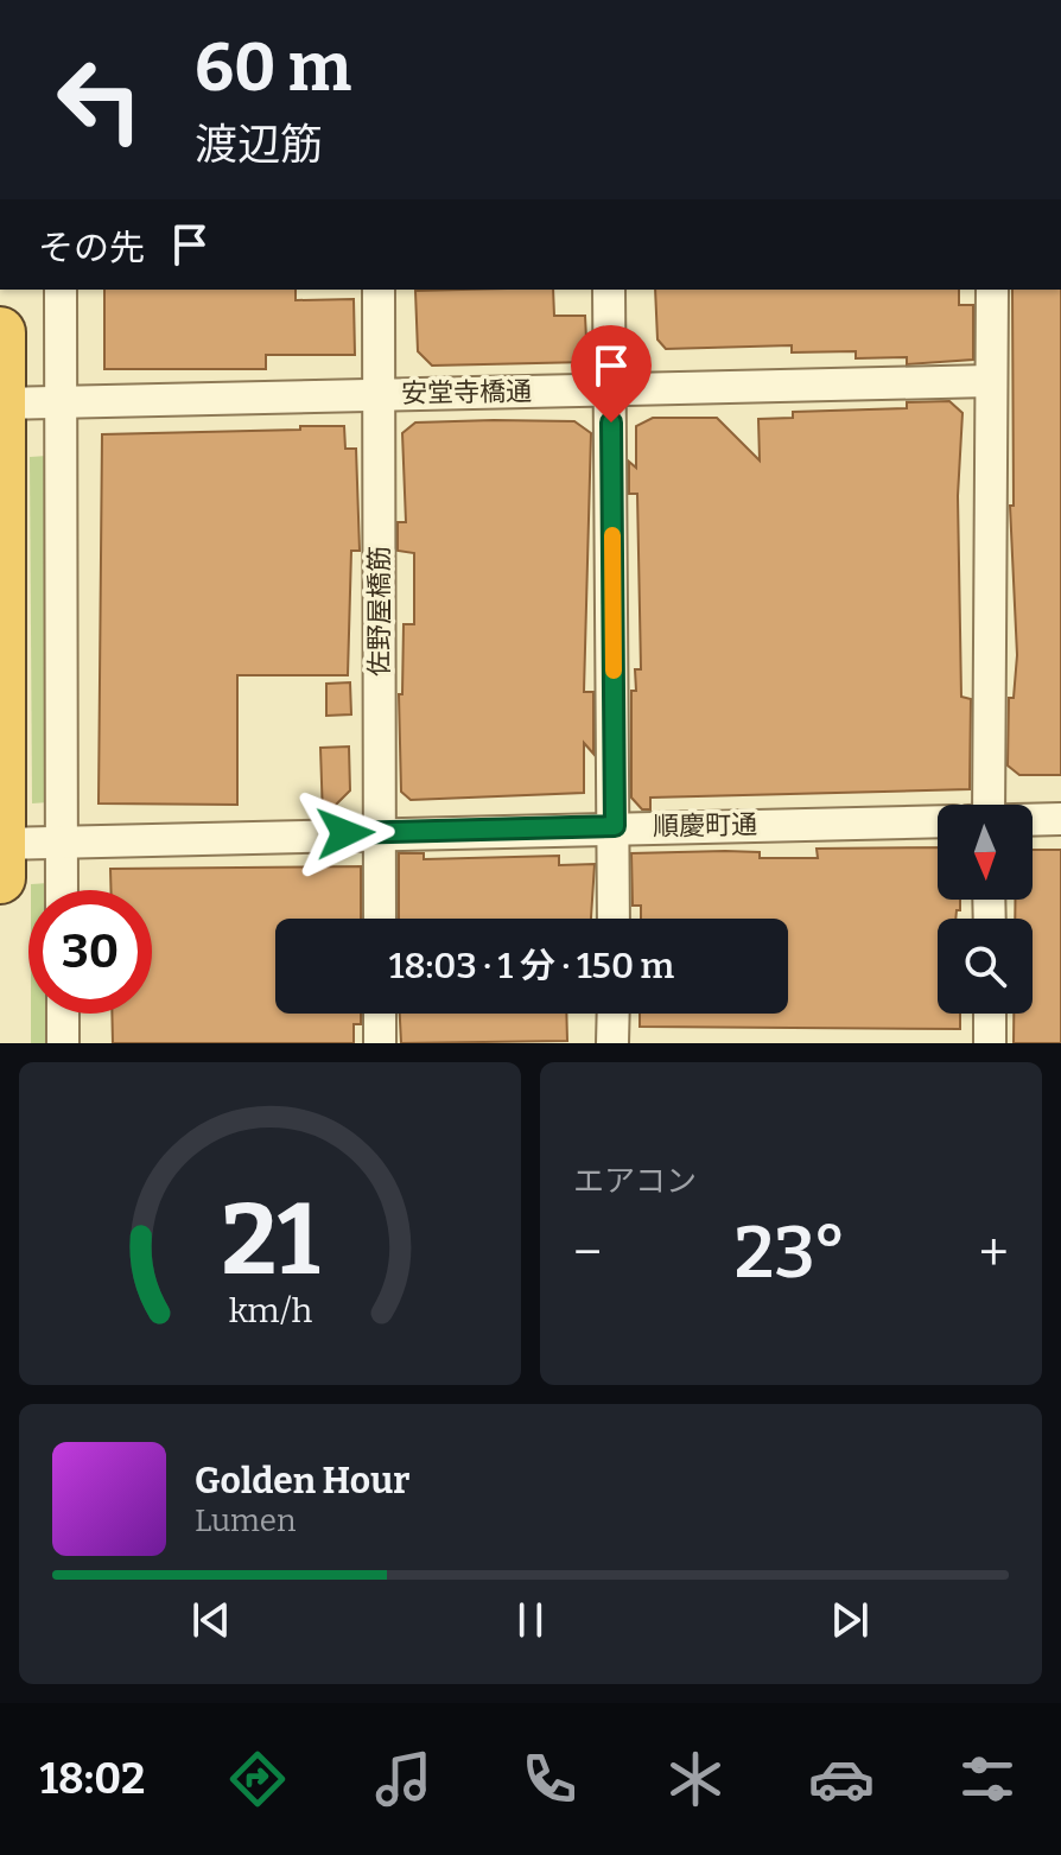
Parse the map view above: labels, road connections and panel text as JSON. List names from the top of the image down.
{
  "streets": {
    "street": ["安堂寺橋通", "佐野屋橋筋", "順慶町通"]
  },
  "crossings": [
    ["安堂寺橋通", "佐野屋橋筋"],
    ["佐野屋橋筋", "順慶町通"]
  ],
  "north": "bottom",
  "page": {
    "turn": ["60 m", "渡辺筋"],
    "then": "その先",
    "limit": "30",
    "trip": "18:03 · 1 分 · 150 m",
    "tile": "エアコン",
    "heat": ["−", "23°", "+"],
    "song": ["Golden Hour", "Lumen"],
    "tabs": "18:02",
    "gauge": ["21", "km/h"]
  }
}
